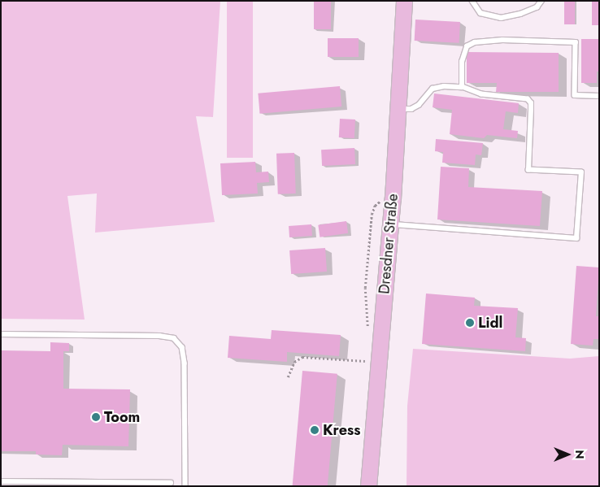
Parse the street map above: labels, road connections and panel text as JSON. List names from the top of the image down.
{
  "streets": {
    "main road": ["Dresdner Straße"]
  },
  "places": ["Lidl", "Toom", "Kress"],
  "north": "right"
}
